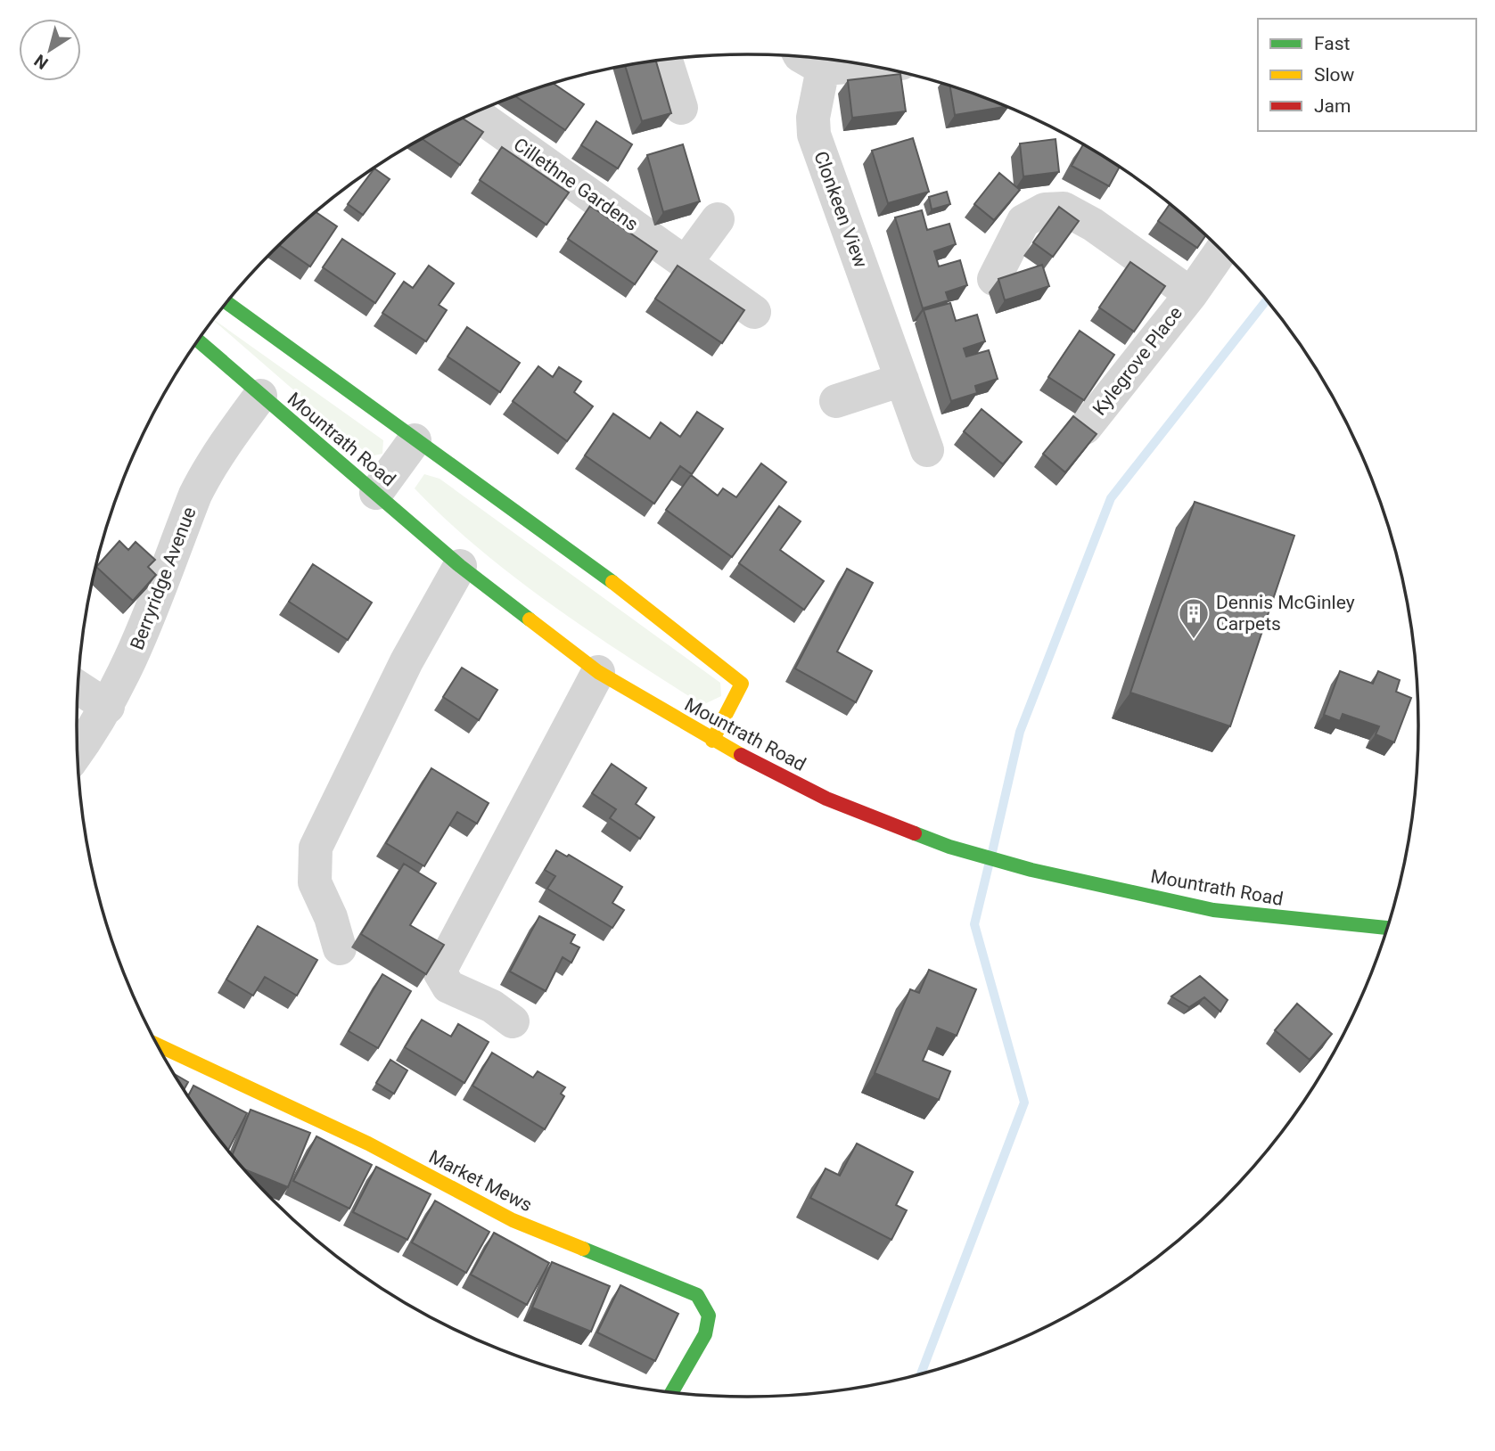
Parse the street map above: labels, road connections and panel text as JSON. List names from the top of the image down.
{
  "streets": {
    "street": [
      "Cillethne Gardens",
      "Clonkeen View",
      "Kylegrove Place",
      "Mountrath Road",
      "Berryridge Avenue",
      "Market Mews"
    ]
  },
  "crossings": [
    ["Mountrath Road", "Berryridge Avenue"]
  ],
  "places": {
    "building": ["Dennis McGinley Carpets"]
  },
  "legend": ["Fast", "Slow", "Jam"],
  "north": "bottom left"
}
